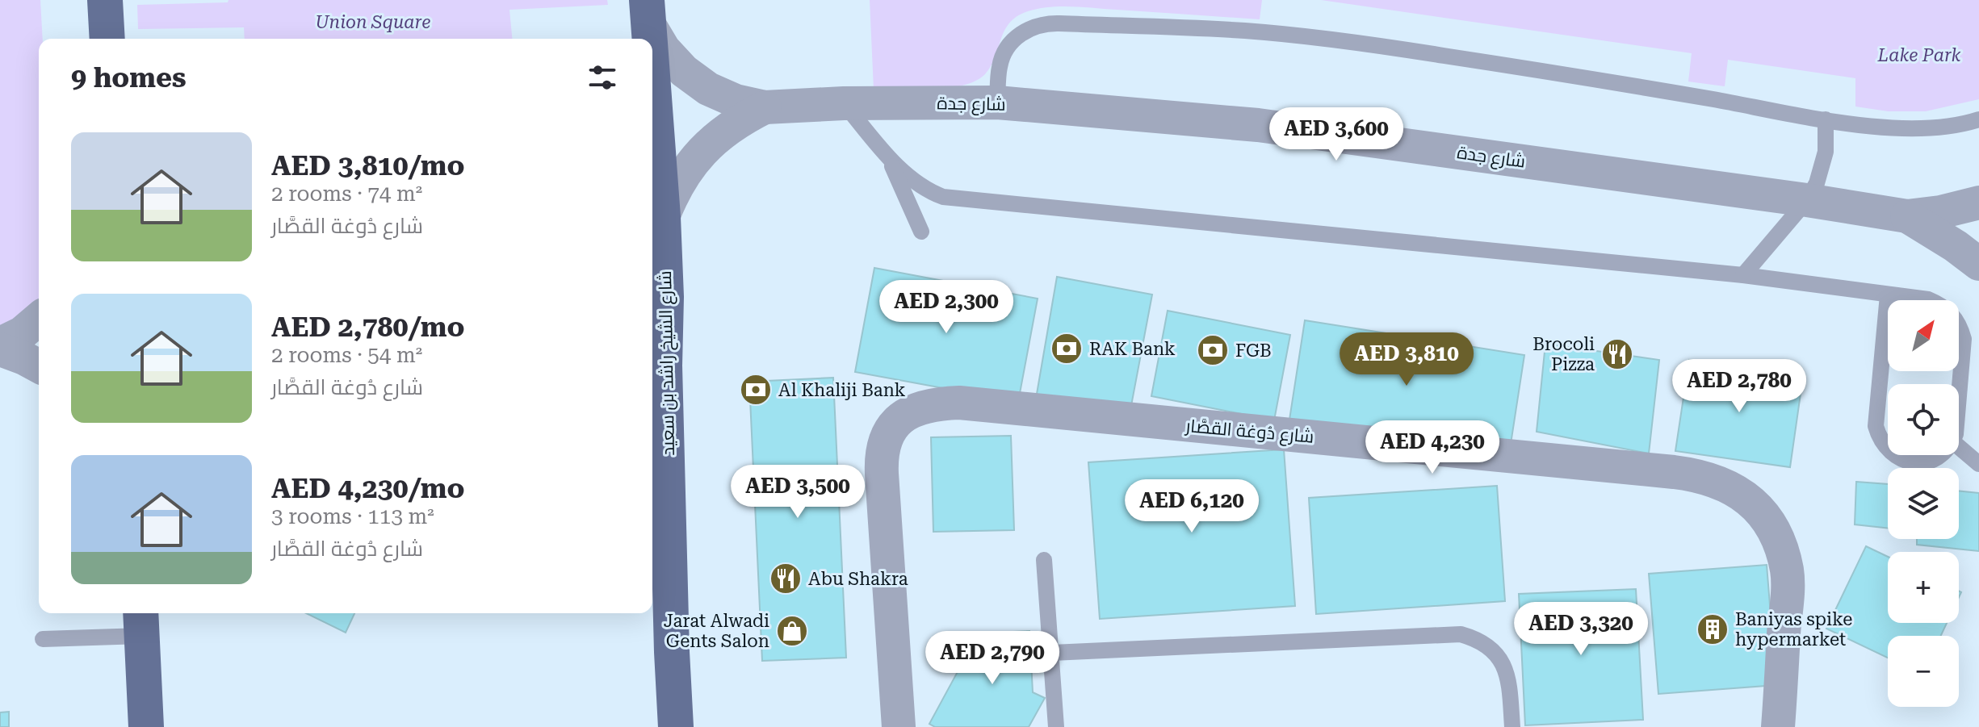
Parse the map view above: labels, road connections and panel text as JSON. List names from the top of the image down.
{
  "streets": {
    "main road": ["شارع الشيخ راشد بن سعيد"],
    "street": ["شارع جدة", "شارع دُوغة القصَّار"]
  },
  "crossings": [
    ["شارع جدة", "شارع الشيخ راشد بن سعيد"]
  ],
  "parks": ["Union Square", "Lake Park"],
  "places": {
    "bank": ["RAK Bank", "FGB", "Al Khaliji Bank"],
    "restaurant": ["Brocoli Pizza", "Abu Shakra"],
    "building": ["Baniyas spike hypermarket"],
    "shop": ["Jarat Alwadi Gents Salon"]
  },
  "north": "top right",
  "page": {
    "heading": "9 homes",
    "price": [
      "AED 3,600",
      "AED 2,300",
      "AED 3,810",
      "AED 2,780",
      "AED 4,230",
      "AED 3,500",
      "AED 6,120",
      "AED 3,320",
      "AED 2,790"
    ],
    "list": [
      {
        "name": "AED 3,810/mo",
        "note": "2 rooms · 74 m² · شارع دُوغة القصَّار"
      },
      {
        "name": "AED 2,780/mo",
        "note": "2 rooms · 54 m² · شارع دُوغة القصَّار"
      },
      {
        "name": "AED 4,230/mo",
        "note": "3 rooms · 113 m² · شارع دُوغة القصَّار"
      }
    ],
    "map_buttons": ["+", "−"]
  }
}
